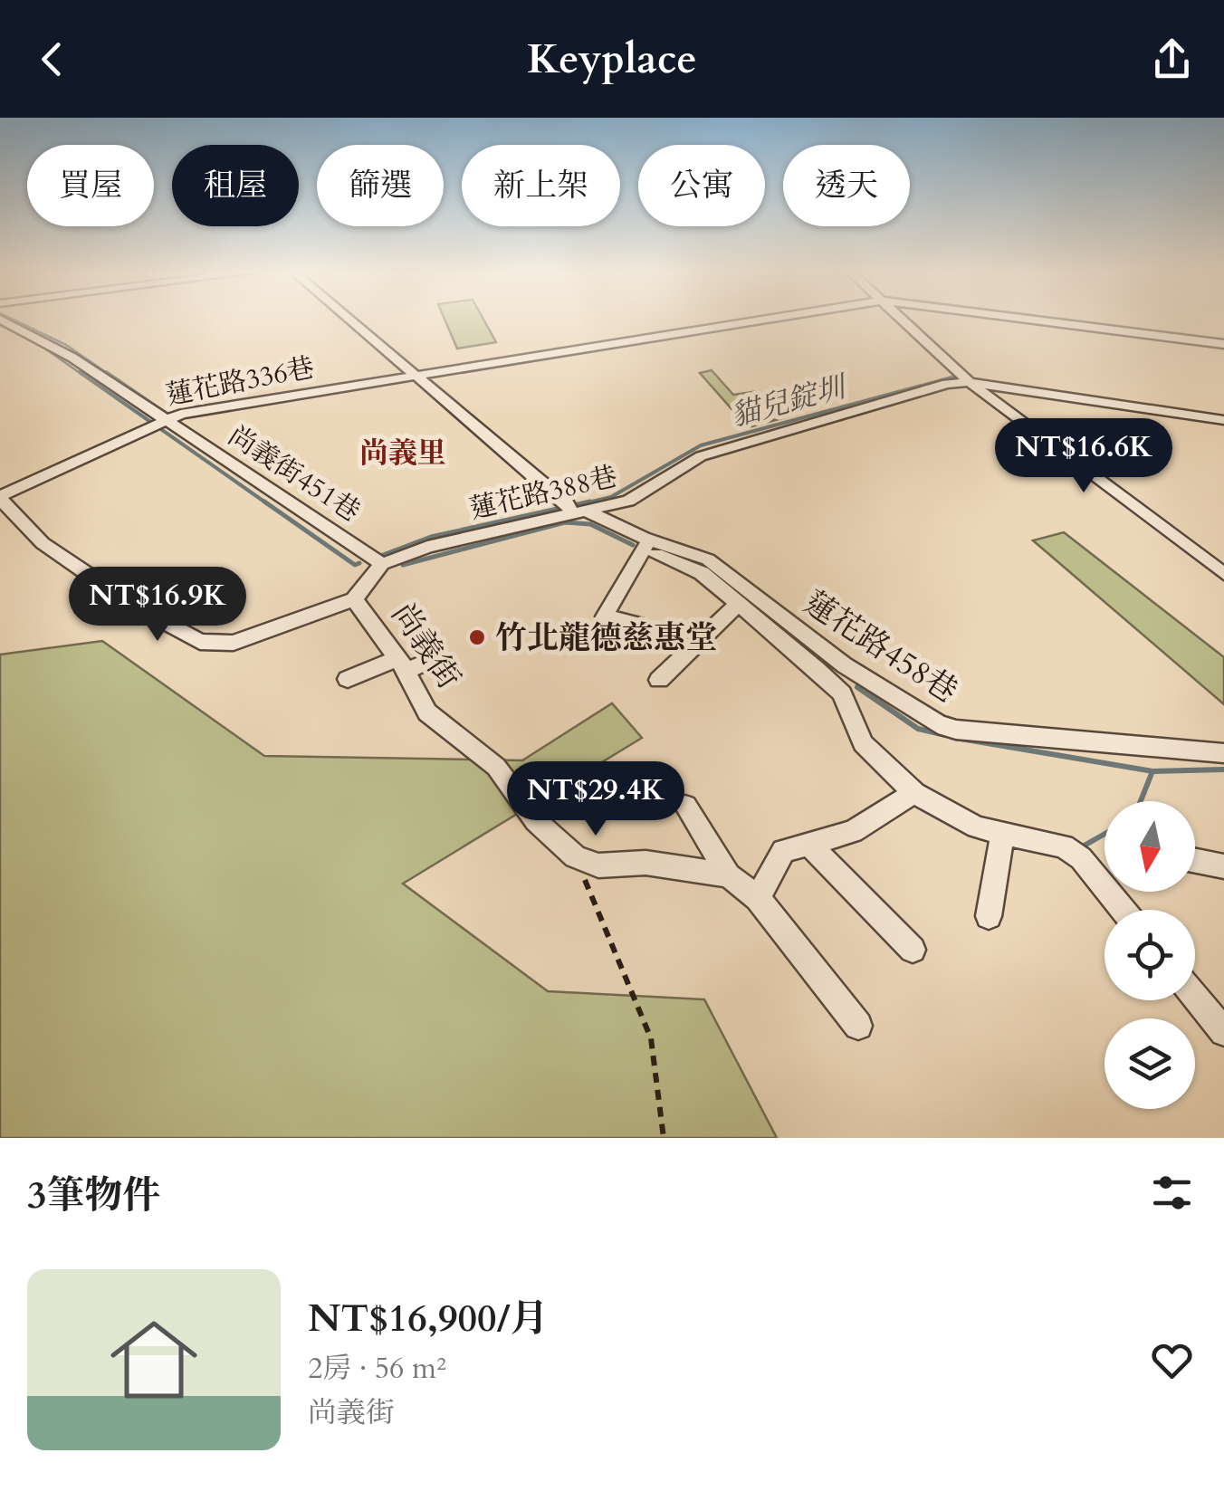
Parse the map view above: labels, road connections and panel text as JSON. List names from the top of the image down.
{
  "streets": {
    "street": [
      "蓮花路336巷",
      "尚義街451巷",
      "蓮花路388巷",
      "尚義街",
      "蓮花路458巷"
    ]
  },
  "crossings": [
    ["蓮花路336巷", "尚義街451巷"],
    ["蓮花路336巷", "尚義街"],
    ["蓮花路336巷", "蓮花路458巷"],
    ["尚義街451巷", "蓮花路388巷"],
    ["蓮花路388巷", "蓮花路458巷"]
  ],
  "districts": ["尚義里"],
  "water": ["貓兒錠圳"],
  "places": ["竹北龍德慈惠堂"],
  "north": "bottom",
  "page": {
    "header": "Keyplace",
    "chip": [
      "買屋",
      "租屋",
      "篩選",
      "新上架",
      "公寓",
      "透天"
    ],
    "price": ["NT$16.6K", "NT$16.9K", "NT$29.4K"],
    "heading": "3筆物件",
    "list": [
      {
        "name": "NT$16,900/月",
        "note": "2房 · 56 m² · 尚義街"
      }
    ]
  }
}
